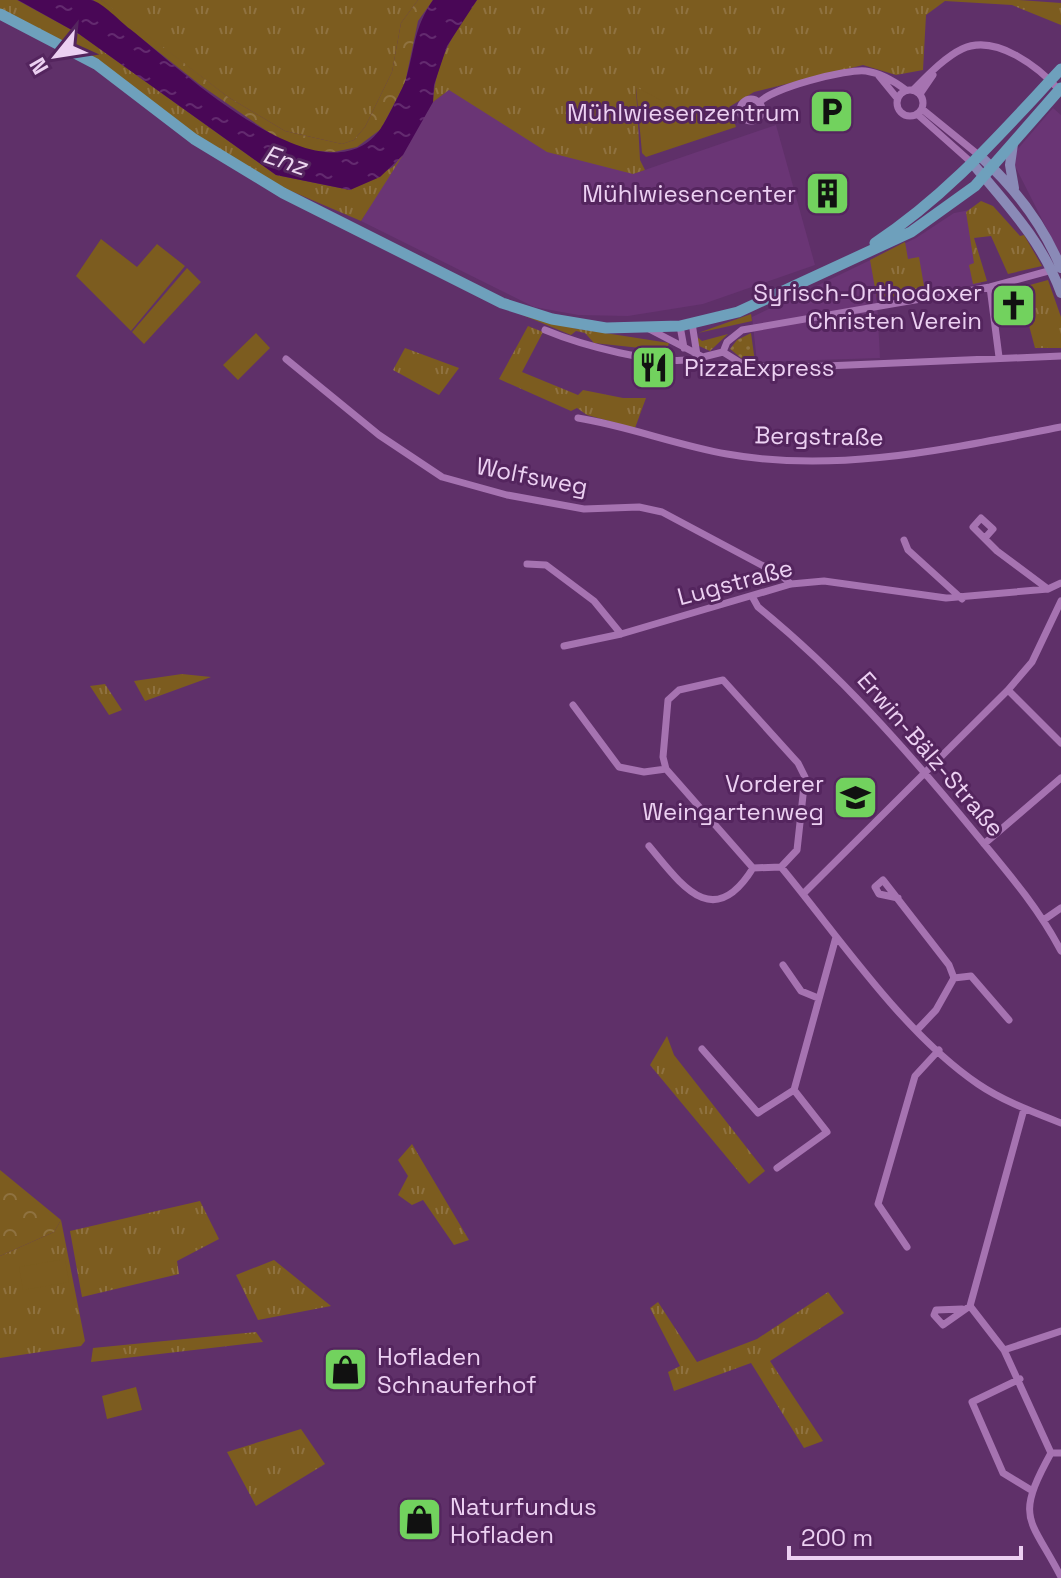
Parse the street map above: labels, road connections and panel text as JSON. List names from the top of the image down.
{
  "streets": {
    "street": [
      "Bergstraße",
      "Wolfsweg",
      "Lugstraße",
      "Erwin-Bälz-Straße"
    ]
  },
  "crossings": [
    ["Wolfsweg", "Lugstraße"],
    ["Lugstraße", "Erwin-Bälz-Straße"]
  ],
  "water": ["Enz"],
  "places": {
    "parking": ["Mühlwiesenzentrum"],
    "building": ["Mühlwiesencenter"],
    "church": ["Syrisch-Orthodoxer Christen Verein"],
    "restaurant": ["PizzaExpress"],
    "school or university": ["Vorderer Weingartenweg"],
    "shop": ["Hofladen Schnauferhof", "Naturfundus Hofladen"]
  },
  "scale_bar": "200 m",
  "north": "bottom left"
}
